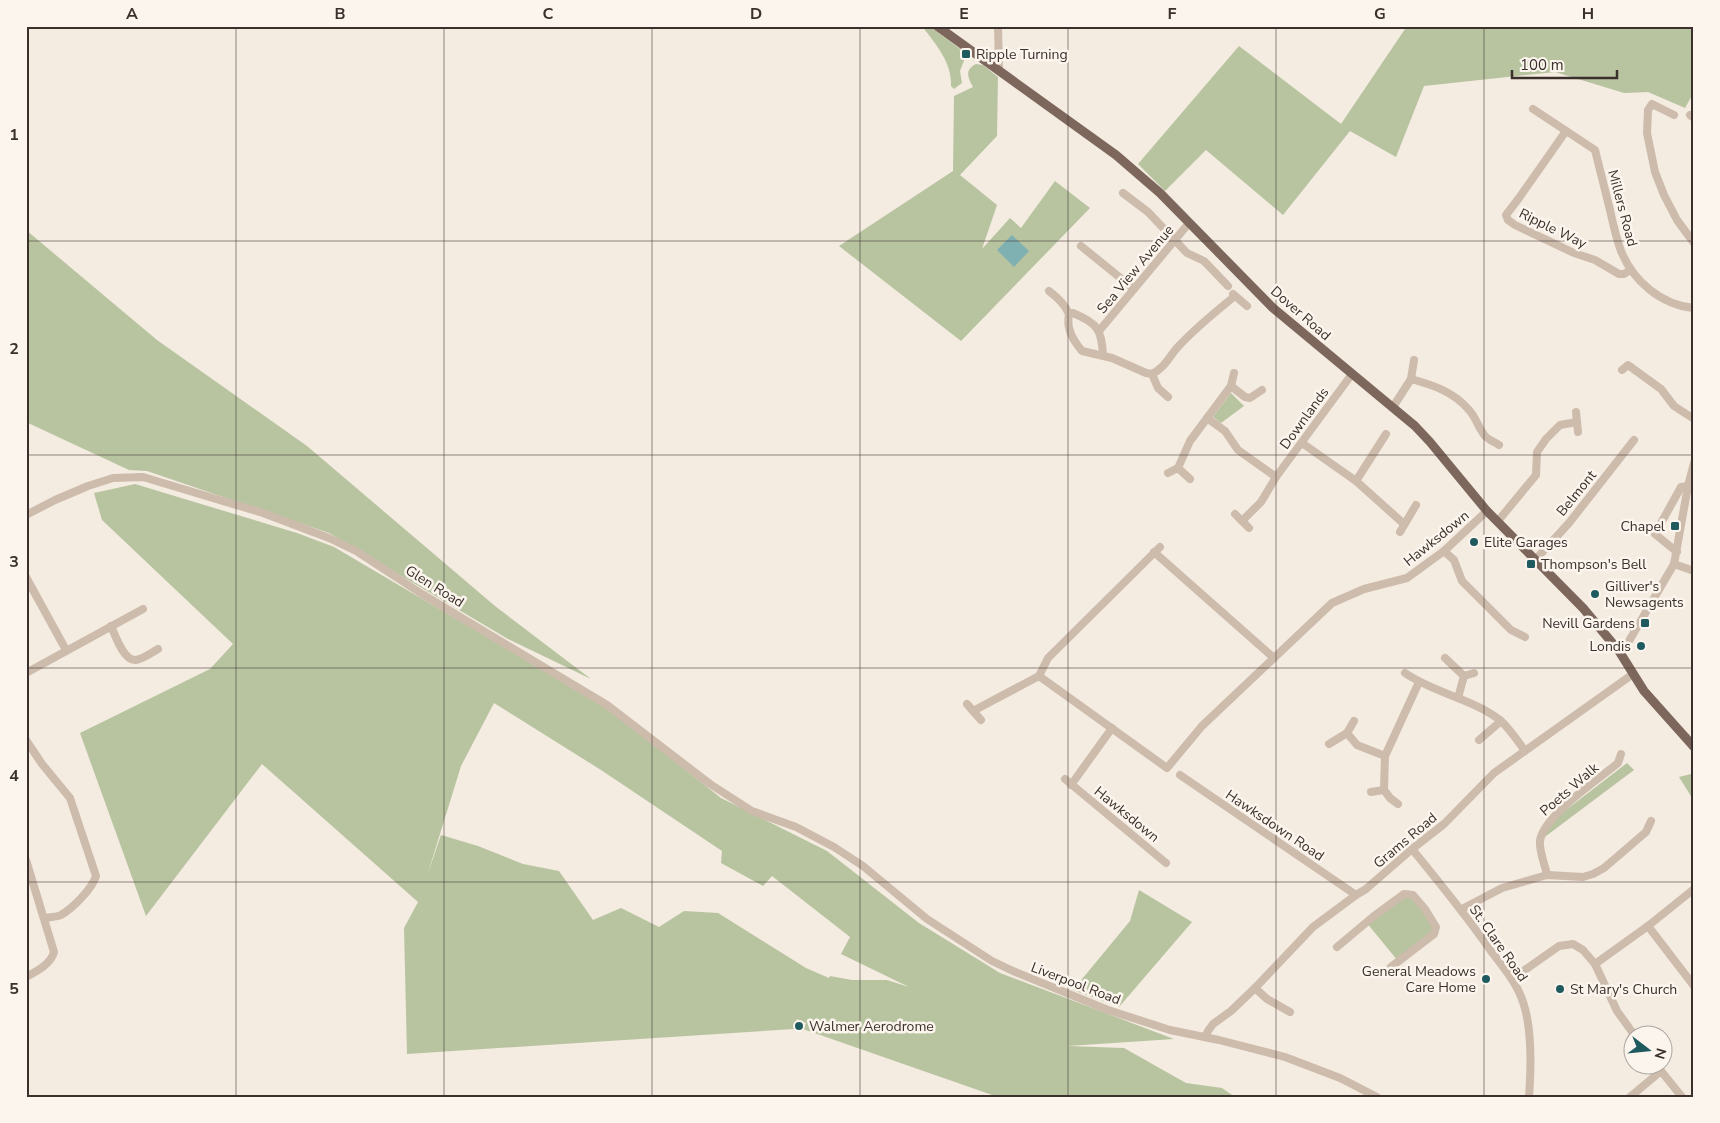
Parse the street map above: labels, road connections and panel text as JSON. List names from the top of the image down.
{
  "streets": {
    "main road": ["Dover Road"],
    "street": [
      "Millers Road",
      "Ripple Way",
      "Sea View Avenue",
      "Downlands",
      "Belmont",
      "Hawksdown",
      "Glen Road",
      "Poets Walk",
      "Hawksdown Road",
      "Grams Road",
      "St. Clare Road",
      "Liverpool Road"
    ]
  },
  "crossings": [
    ["Millers Road", "Ripple Way"],
    ["Sea View Avenue", "Dover Road"],
    ["Dover Road", "Downlands"],
    ["Dover Road", "Belmont"],
    ["Dover Road", "Hawksdown"],
    ["Dover Road", "Grams Road"],
    ["Glen Road", "Liverpool Road"],
    ["Hawksdown Road", "Grams Road"],
    ["Grams Road", "St. Clare Road"],
    ["Grams Road", "Liverpool Road"]
  ],
  "places": {
    "transit": [
      "Ripple Turning",
      "Chapel",
      "Thompson's Bell",
      "Nevill Gardens"
    ],
    "other": [
      "Elite Garages",
      "Gilliver's Newsagents",
      "Londis",
      "General Meadows Care Home",
      "St Mary's Church",
      "Walmer Aerodrome"
    ]
  },
  "scale_bar": "100 m",
  "north": "right",
  "grid": {
    "columns": [
      "A",
      "B",
      "C",
      "D",
      "E",
      "F",
      "G",
      "H"
    ],
    "rows": [
      "1",
      "2",
      "3",
      "4",
      "5"
    ]
  }
}
